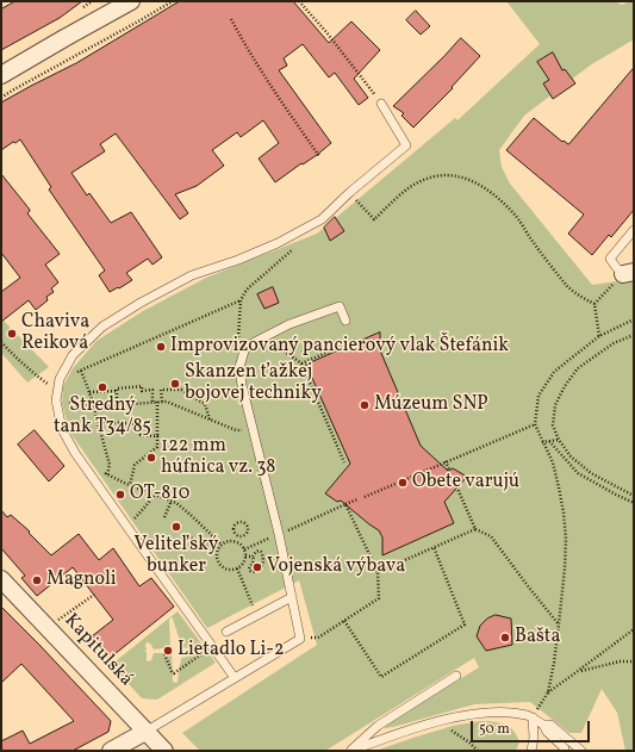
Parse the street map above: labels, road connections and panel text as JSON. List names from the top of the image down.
{
  "streets": {
    "street": ["Kapitulská"]
  },
  "places": [
    "Chaviva Reiková",
    "Improvizovaný pancierový vlak Štefánik",
    "Skanzen ťažkej bojovej techniky",
    "Stredný tank T34/85",
    "Múzeum SNP",
    "122 mm húfnica vz. 38",
    "Obete varujú",
    "OT-810",
    "Veliteľský bunker",
    "Vojenská výbava",
    "Magnoli",
    "Bašta",
    "Lietadlo Li-2"
  ],
  "scale_bar": "50 m"
}
